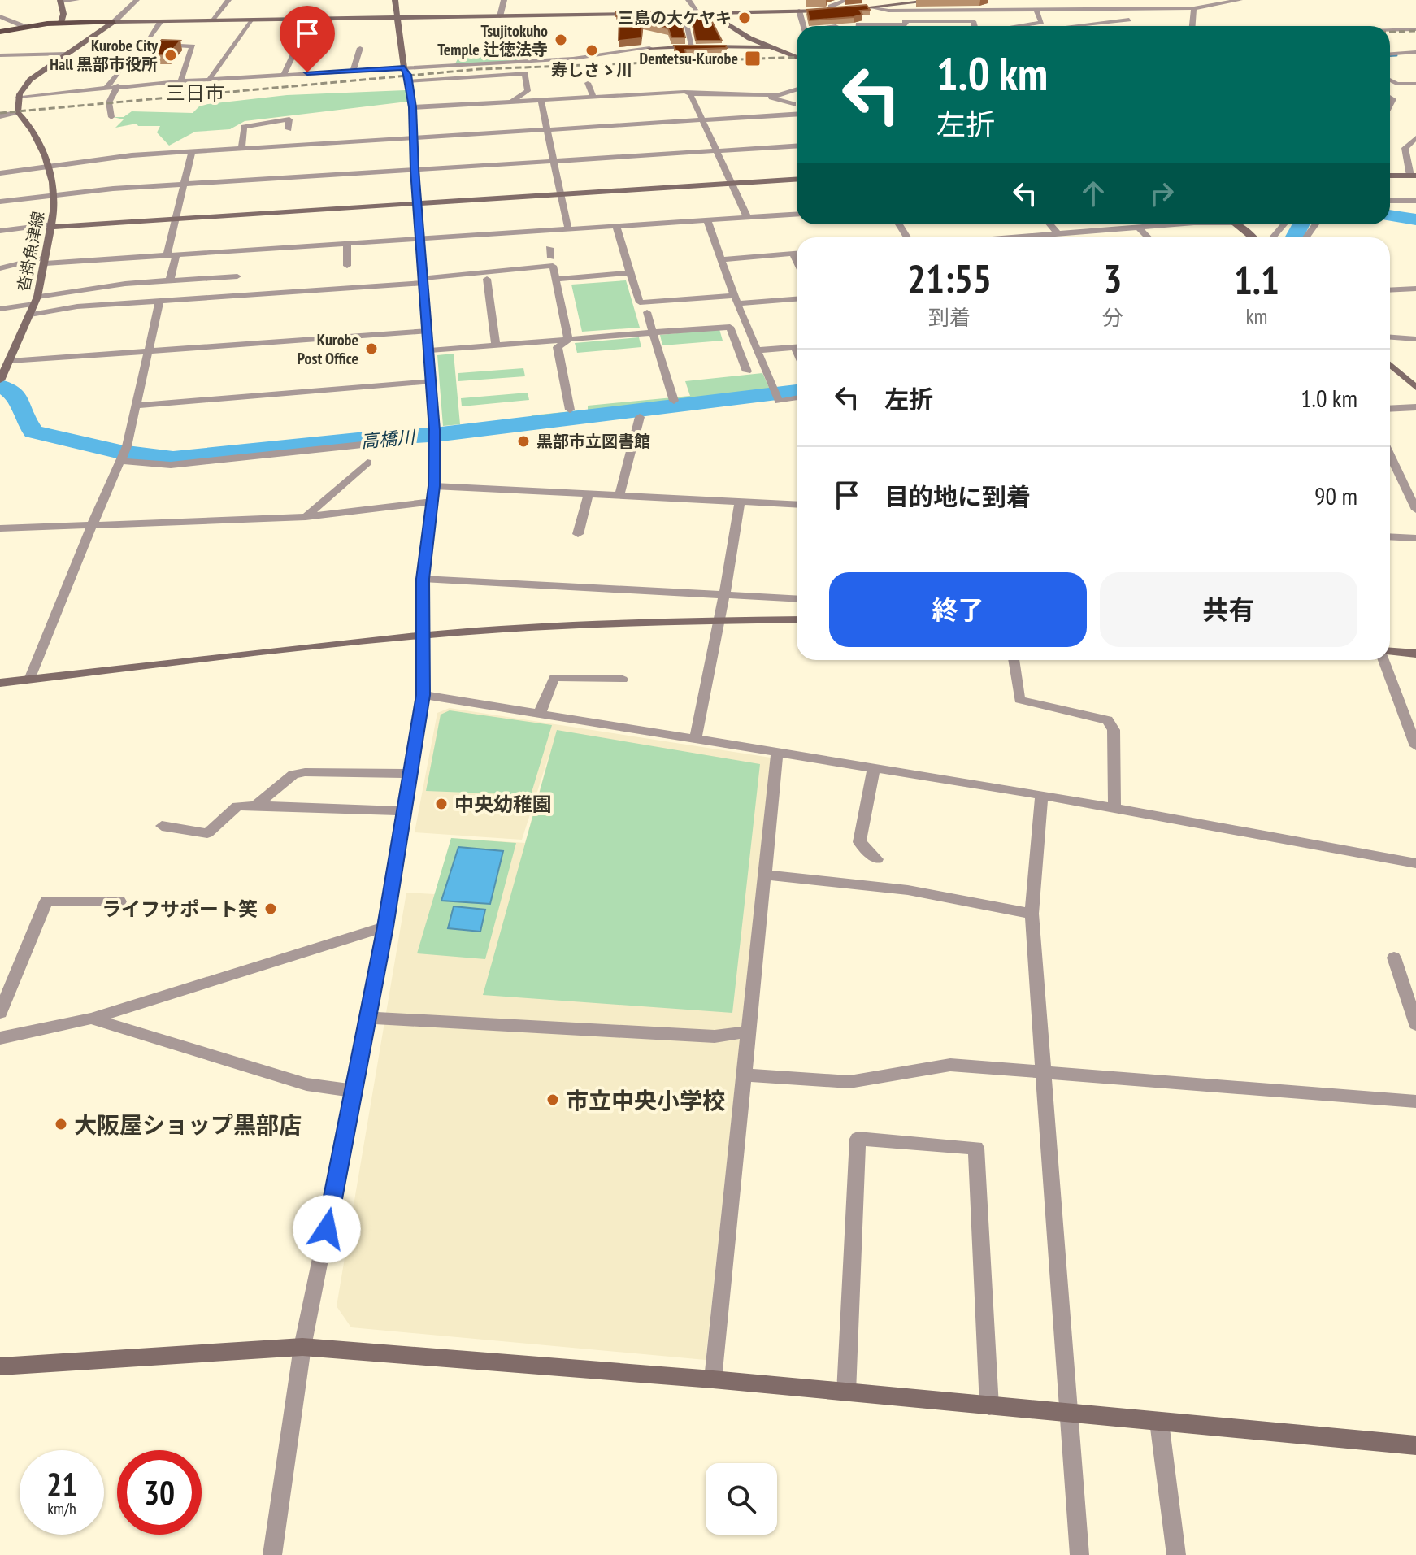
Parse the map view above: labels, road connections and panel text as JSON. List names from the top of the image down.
{
  "streets": {
    "street": ["沓掛魚津線"]
  },
  "districts": ["三日市"],
  "water": ["高橋川"],
  "places": {
    "other": [
      "三島の大ケヤキ",
      "Tsujitokuho Temple 辻徳法寺",
      "寿しさゝ川",
      "Kurobe City Hall 黒部市役所",
      "Kurobe Post Office",
      "黒部市立図書館",
      "中央幼稚園",
      "ライフサポート笑",
      "市立中央小学校",
      "大阪屋ショップ黒部店"
    ],
    "transit": ["Dentetsu-Kurobe"]
  },
  "page": {
    "turn": ["1.0 km", "左折"],
    "eta": [
      "21:55",
      "到着",
      "3",
      "分",
      "1.1",
      "km"
    ],
    "list": [
      {
        "name": "左折",
        "value": "1.0 km"
      },
      {
        "name": "目的地に到着",
        "value": "90 m"
      }
    ],
    "buttons": ["終了", "共有"],
    "speed": "21 km/h",
    "limit": "30"
  }
}
